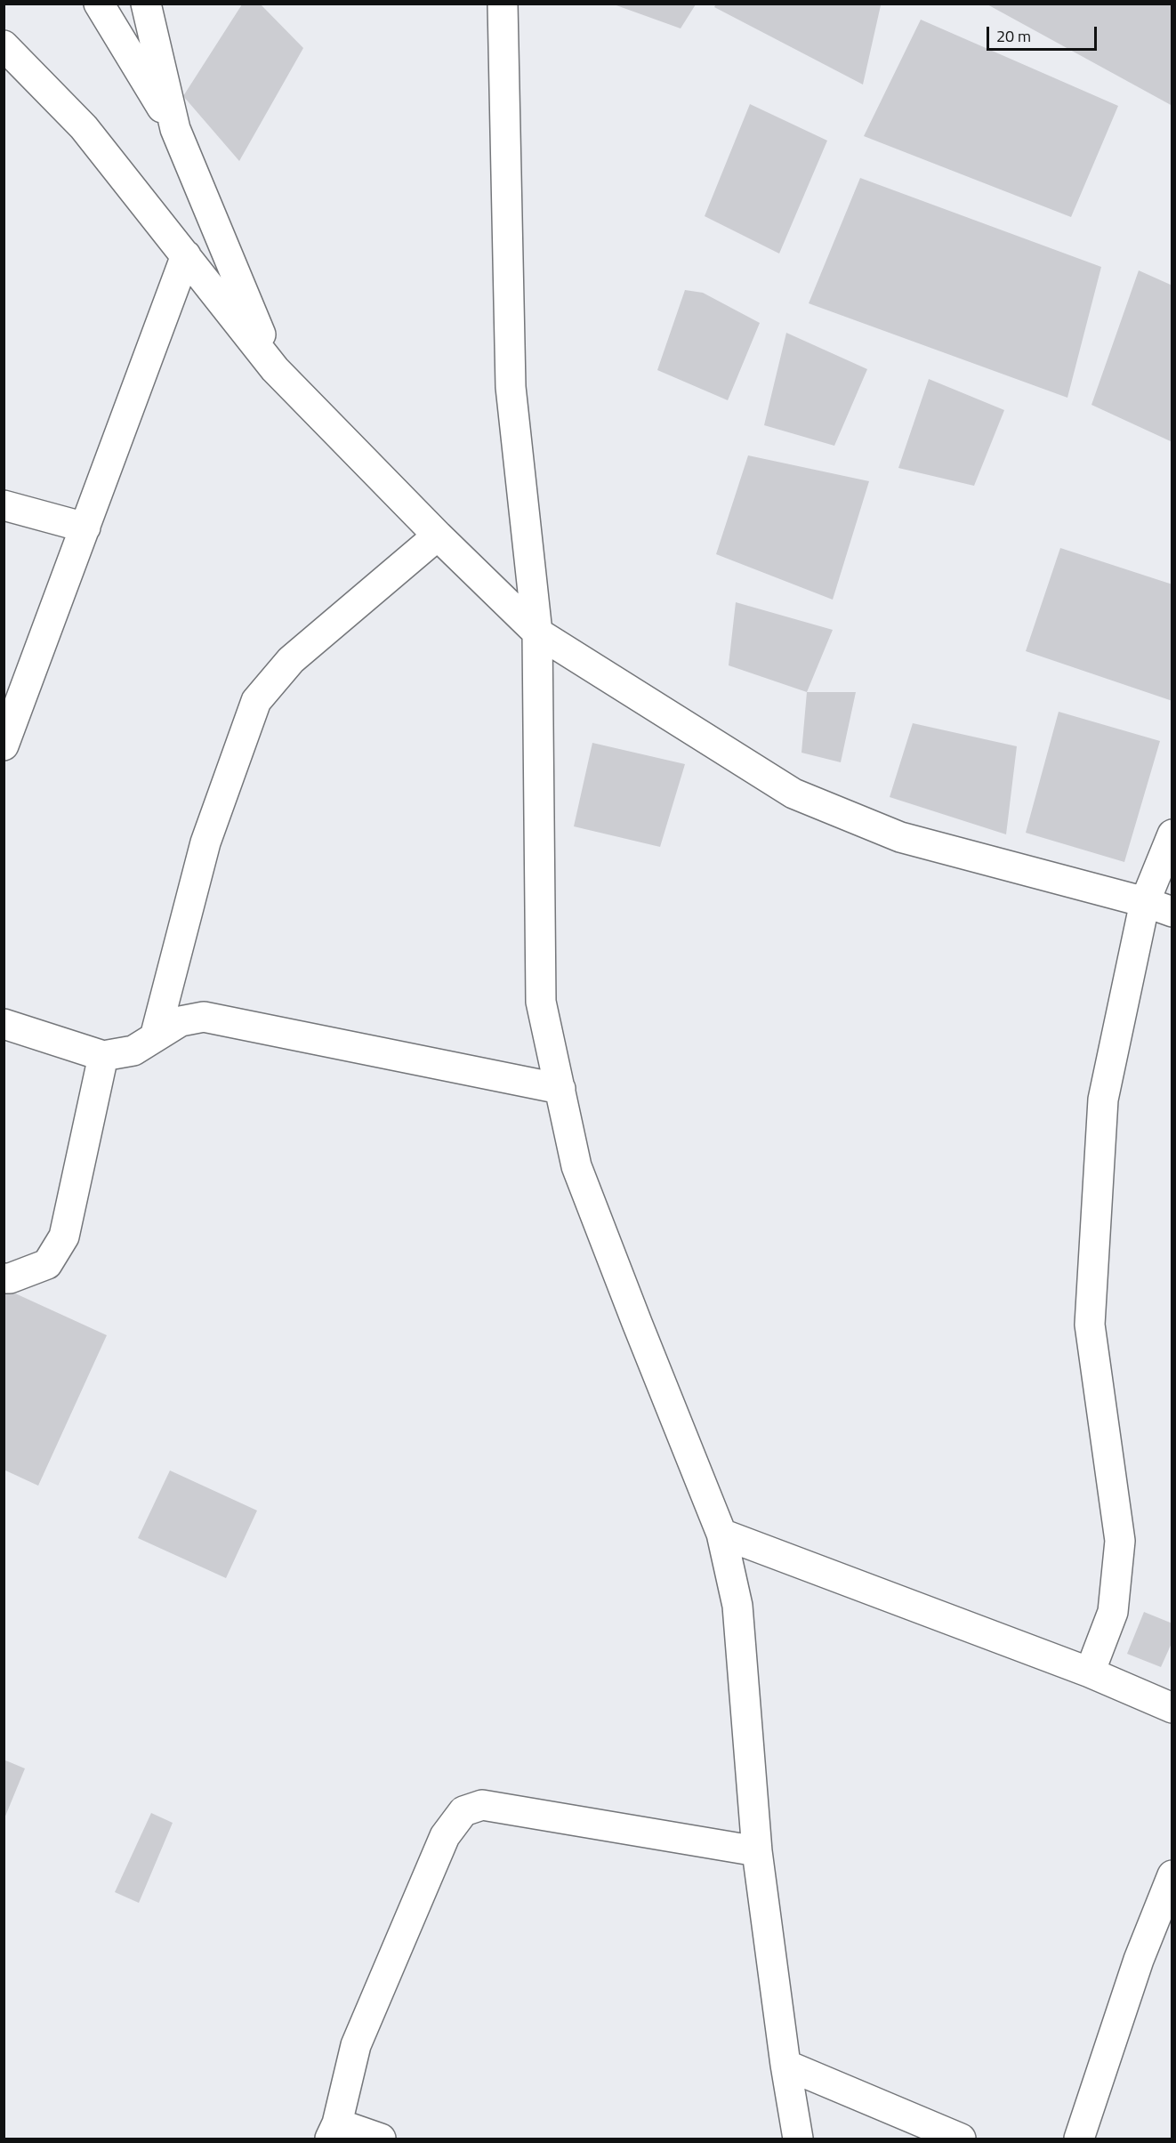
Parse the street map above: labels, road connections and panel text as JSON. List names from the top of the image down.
{
  "scale_bar": "20 m"
}
